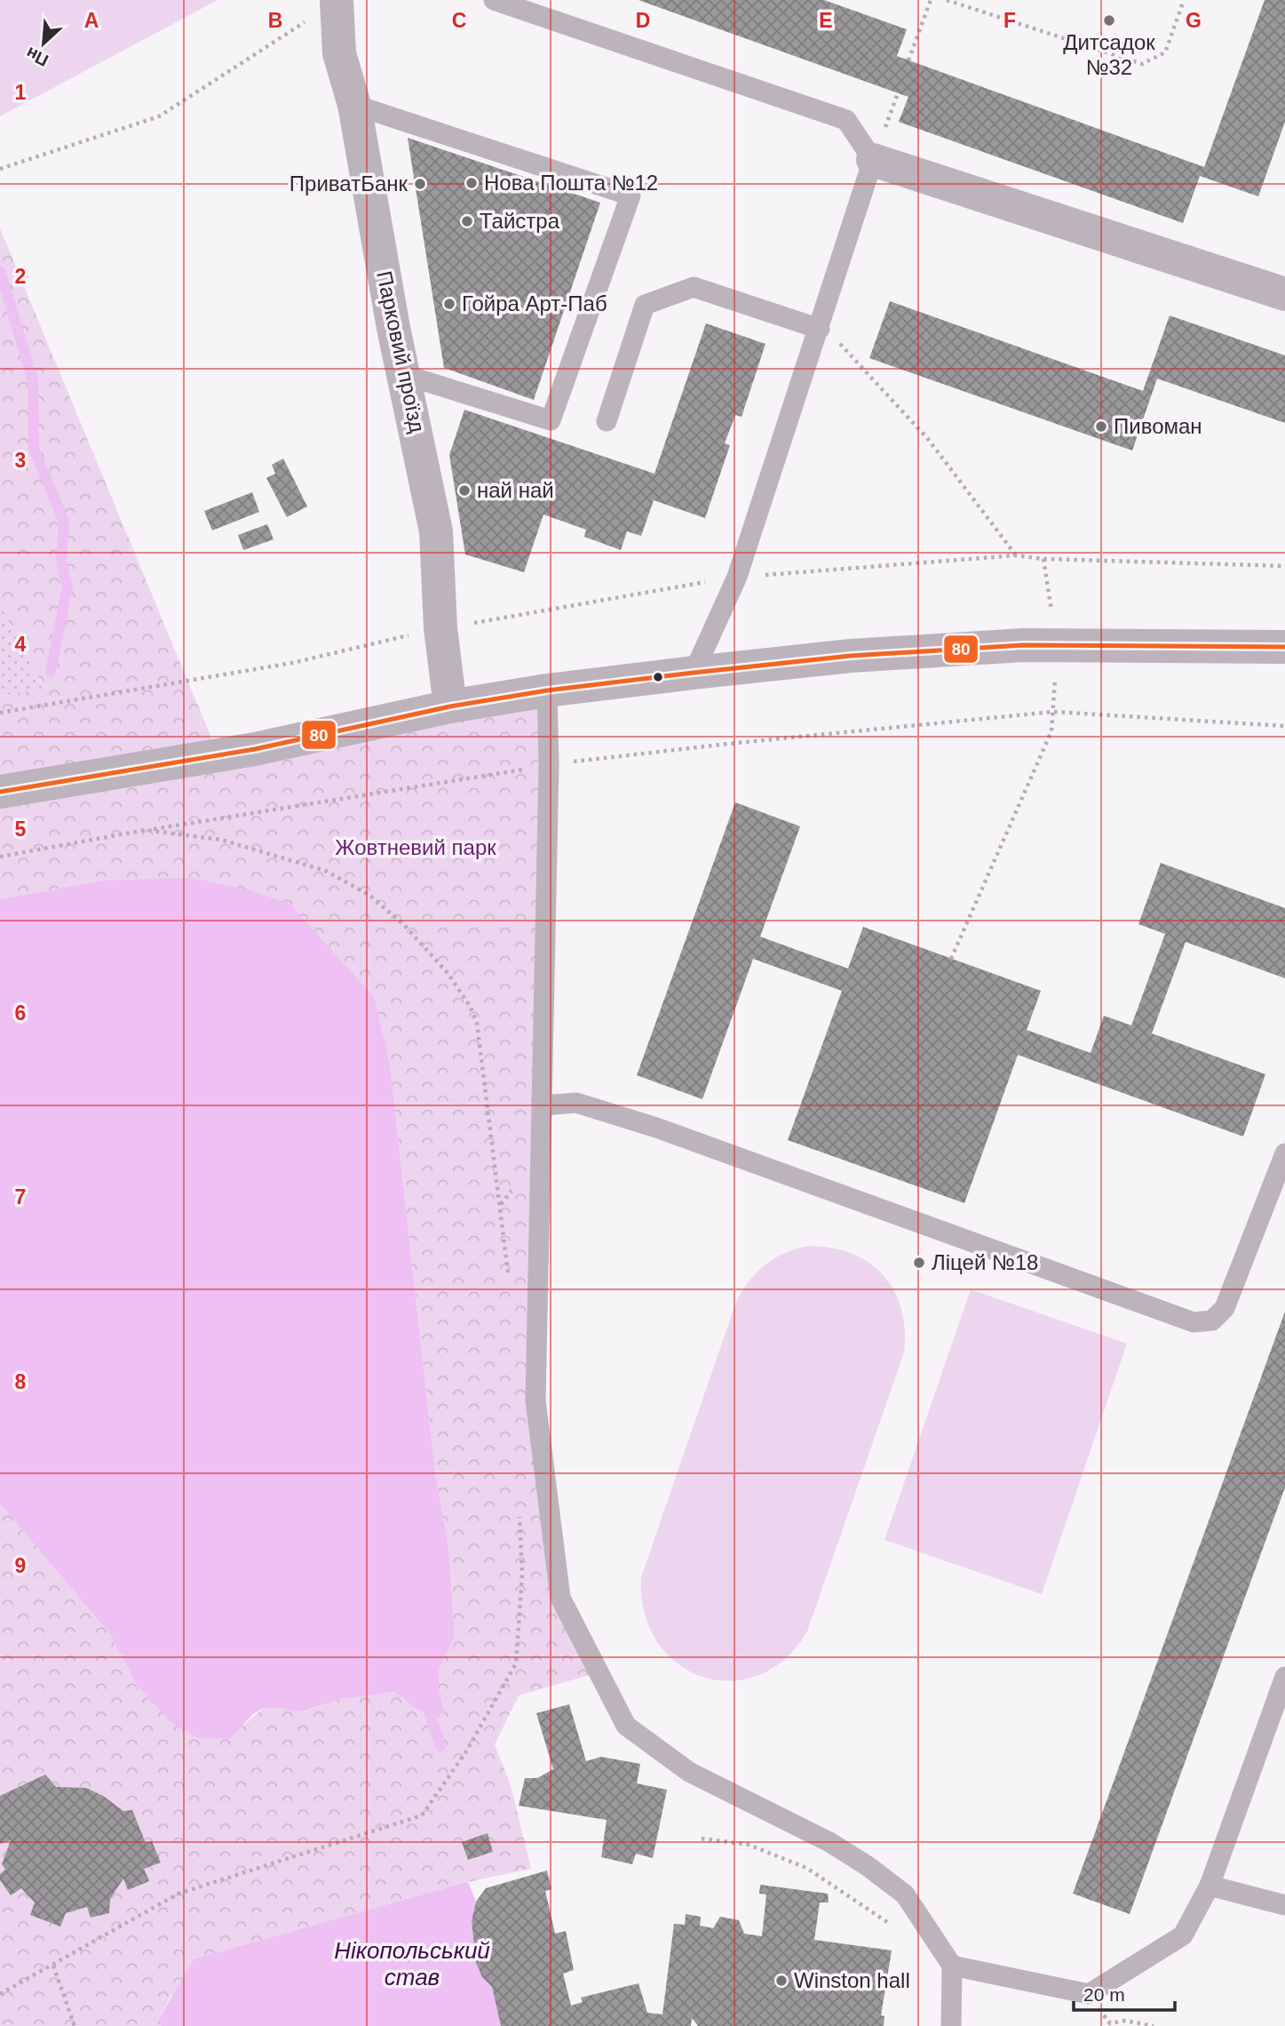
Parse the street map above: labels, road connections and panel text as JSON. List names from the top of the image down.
{
  "streets": {
    "street": ["Парковий проїзд"]
  },
  "water": ["Нікопольський став"],
  "parks": ["Жовтневий парк"],
  "places": [
    "Дитсадок №32",
    "Нова Пошта №12",
    "ПриватБанк",
    "Тайстра",
    "Гойра Арт-Паб",
    "Пивоман",
    "най най",
    "Ліцей №18",
    "Winston hall"
  ],
  "lines": ["transit line 80"],
  "scale_bar": "20 m",
  "north": "bottom left",
  "grid": {
    "columns": [
      "A",
      "B",
      "C",
      "D",
      "E",
      "F",
      "G"
    ],
    "rows": [
      "1",
      "2",
      "3",
      "4",
      "5",
      "6",
      "7",
      "8",
      "9"
    ]
  }
}
